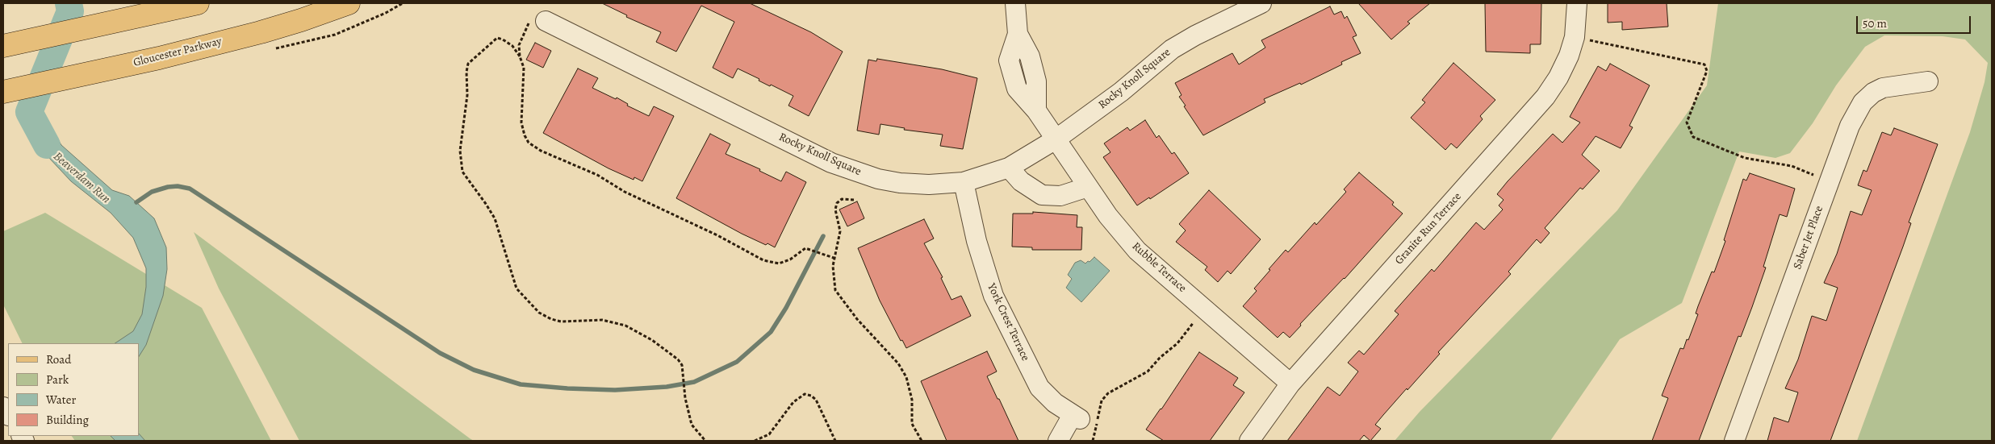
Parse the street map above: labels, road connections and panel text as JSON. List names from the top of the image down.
{
  "streets": {
    "main road": ["Gloucester Parkway"],
    "street": [
      "Rocky Knoll Square",
      "Granite Run Terrace",
      "Saber Jet Place",
      "Rubble Terrace",
      "York Crest Terrace"
    ]
  },
  "crossings": [
    ["Rocky Knoll Square", "Rubble Terrace"],
    ["Rocky Knoll Square", "York Crest Terrace"],
    ["Granite Run Terrace", "Rubble Terrace"]
  ],
  "water": ["Beaverdam Run"],
  "legend": [
    "Road",
    "Park",
    "Water",
    "Building"
  ],
  "scale_bar": "50 m"
}
